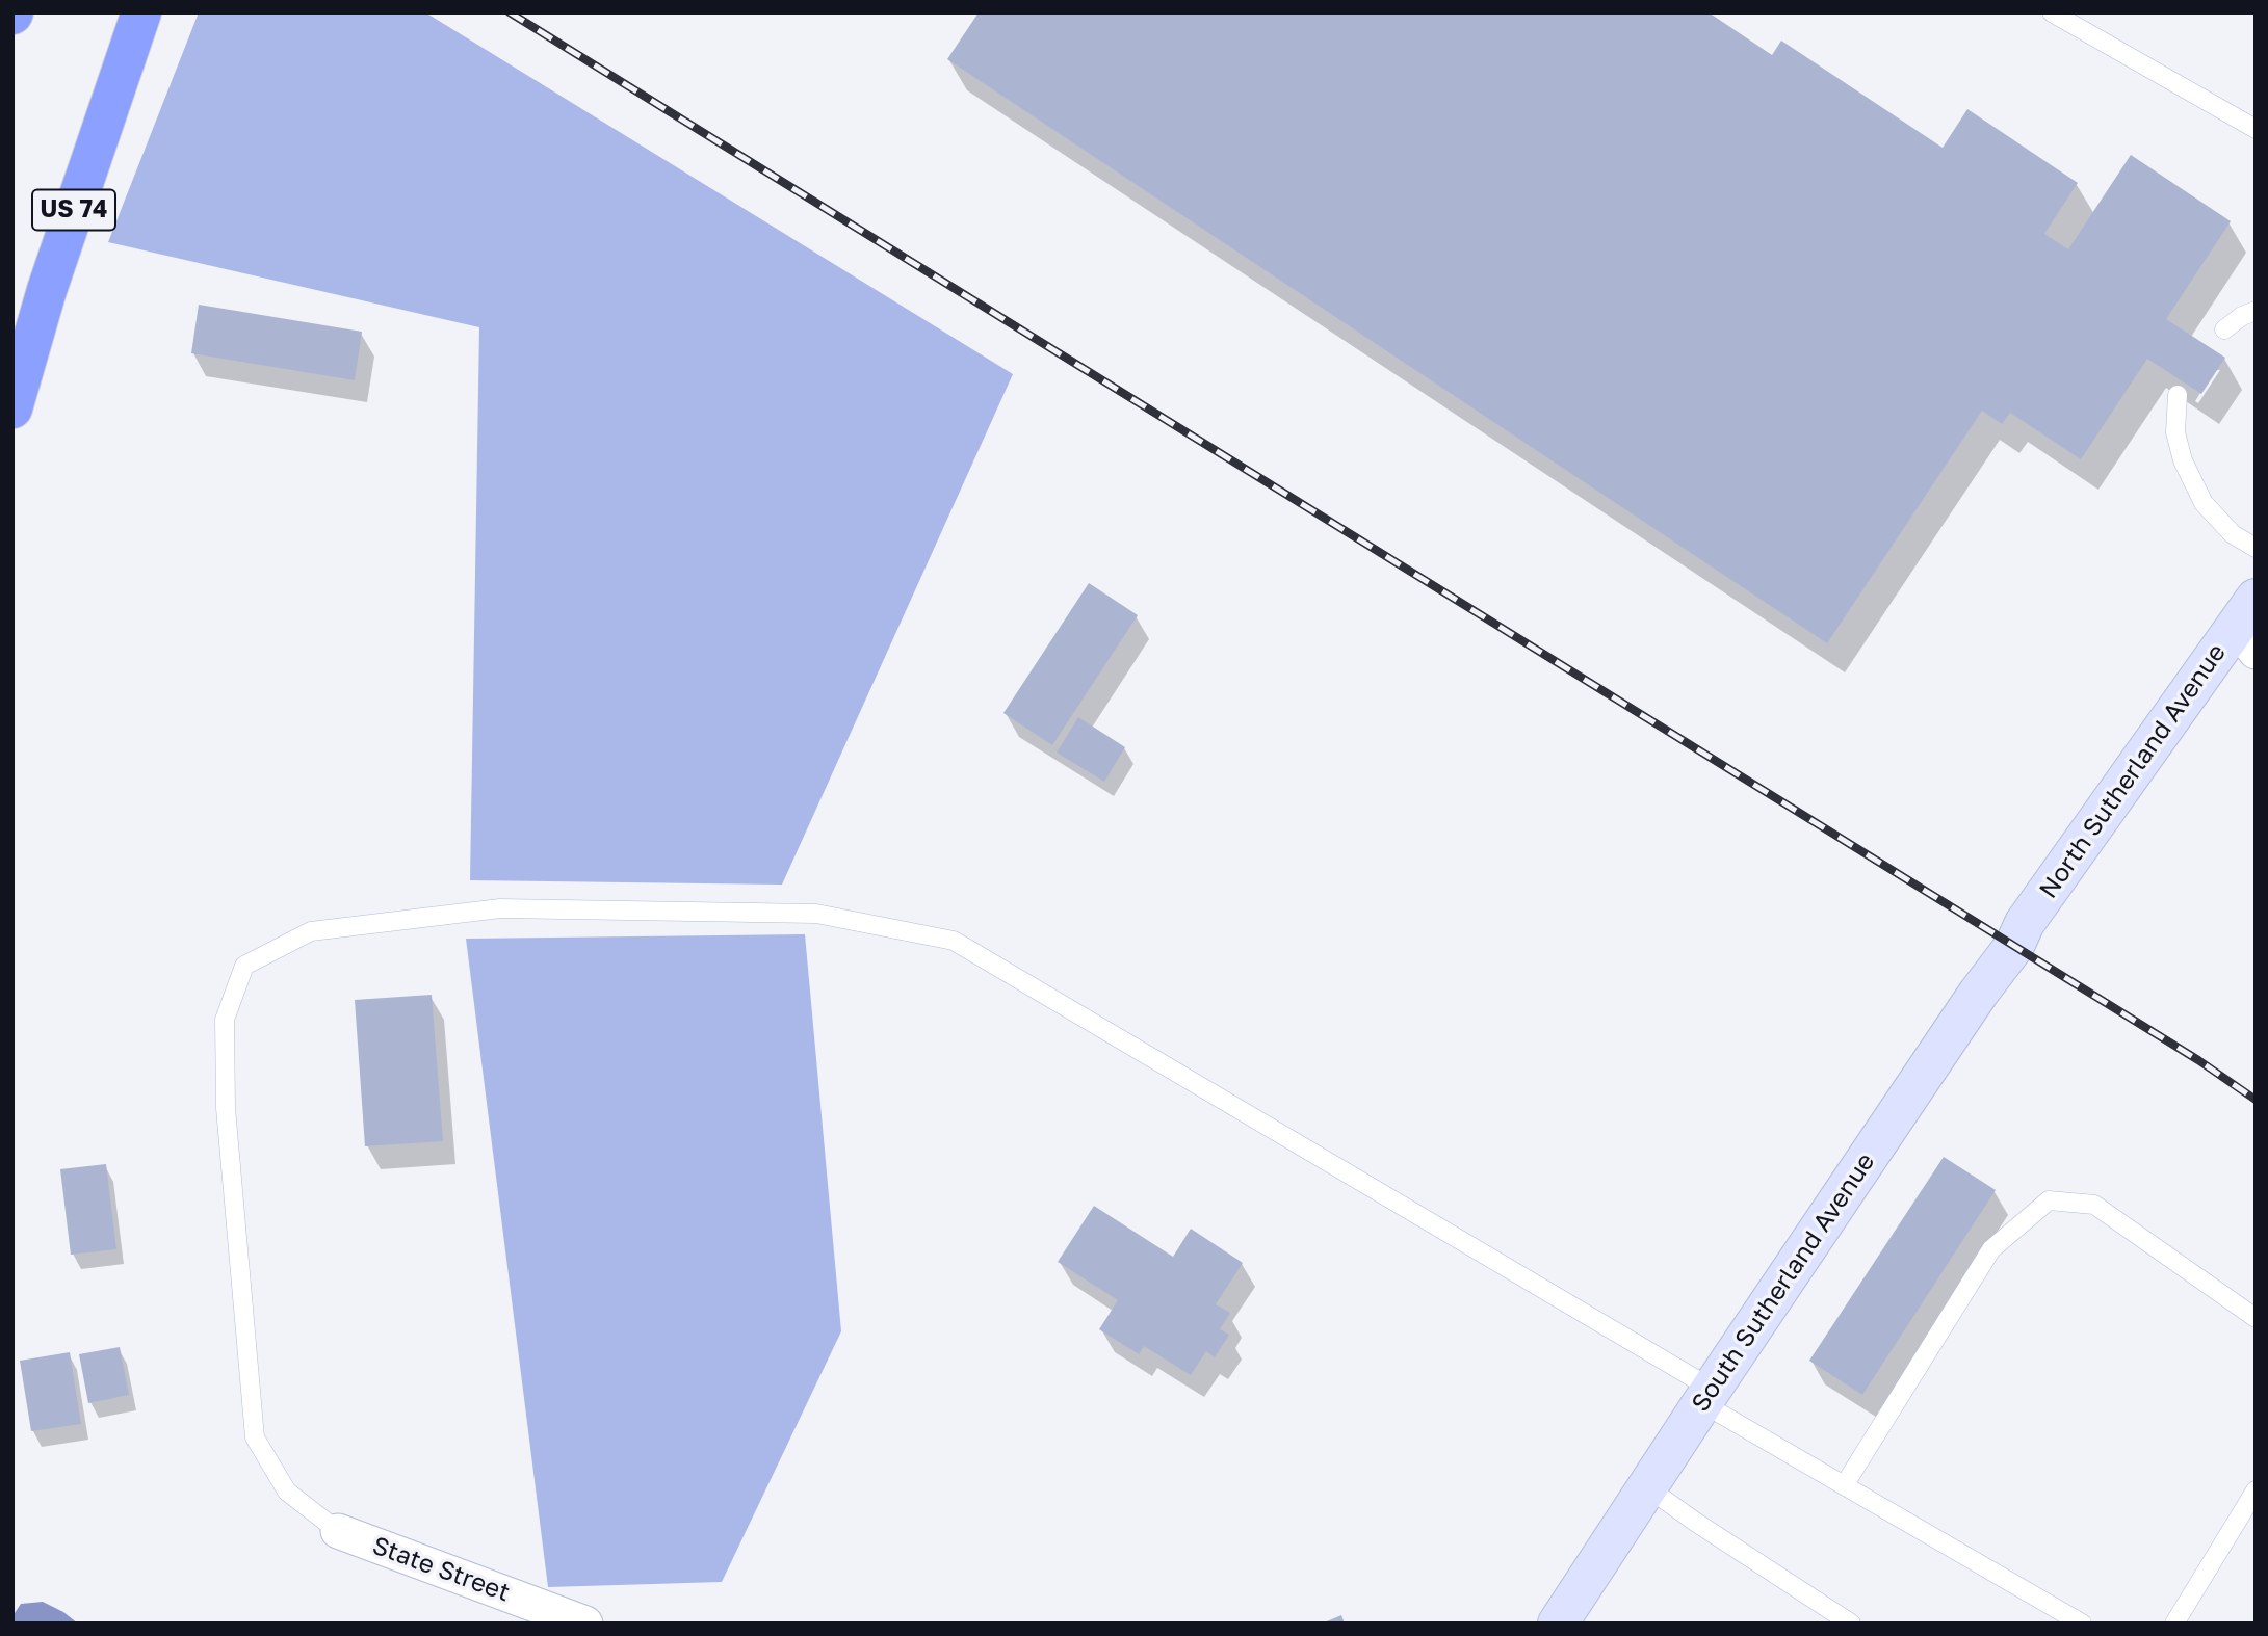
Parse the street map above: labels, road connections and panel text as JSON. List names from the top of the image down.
{
  "streets": {
    "highway": ["US 74"],
    "street": ["North Sutherland Avenue", "South Sutherland Avenue", "State Street"]
  },
  "crossings": [
    ["North Sutherland Avenue", "South Sutherland Avenue"]
  ]
}
